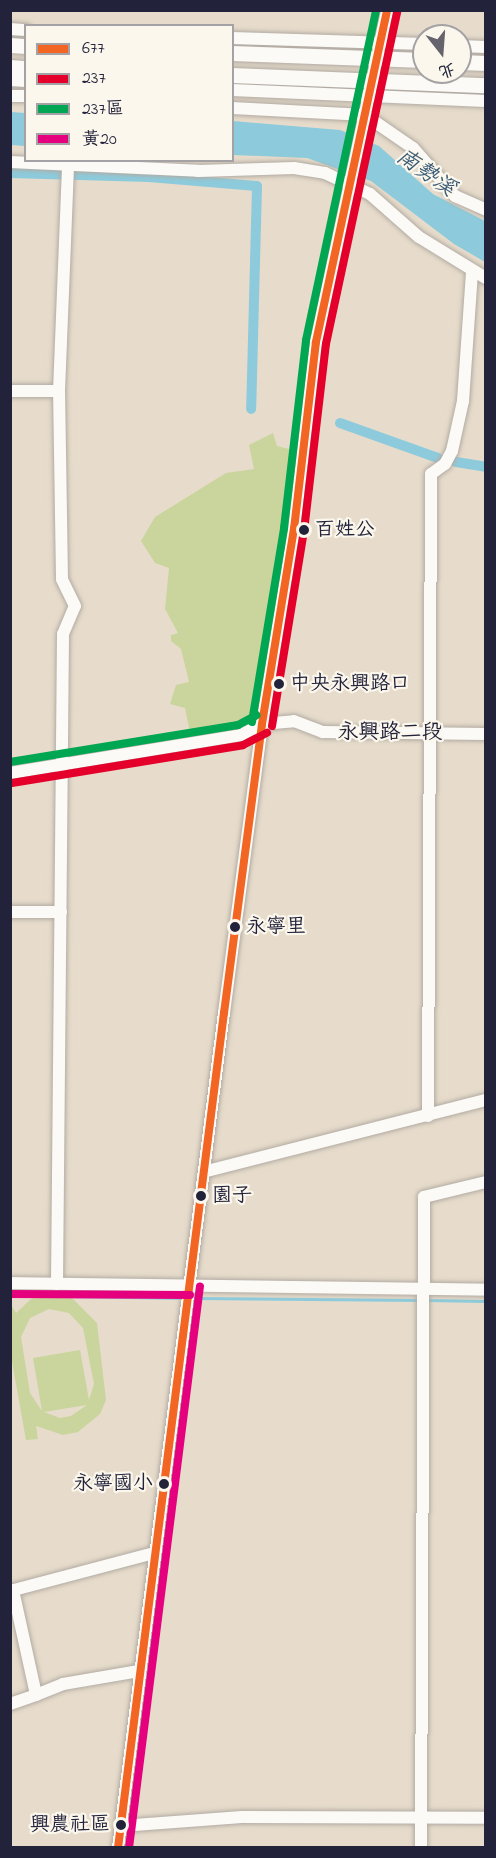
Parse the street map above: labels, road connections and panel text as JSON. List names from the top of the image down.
{
  "streets": {
    "street": ["永興路二段"]
  },
  "water": ["南勢溪"],
  "places": [
    "百姓公",
    "中央永興路口",
    "永寧里",
    "園子",
    "永寧國小",
    "興農社區"
  ],
  "lines": [
    "transit line 677",
    "transit line 237區",
    "transit line 237",
    "transit line 黃20"
  ],
  "legend": [
    "677",
    "237",
    "237區",
    "黃20"
  ],
  "north": "bottom"
}
